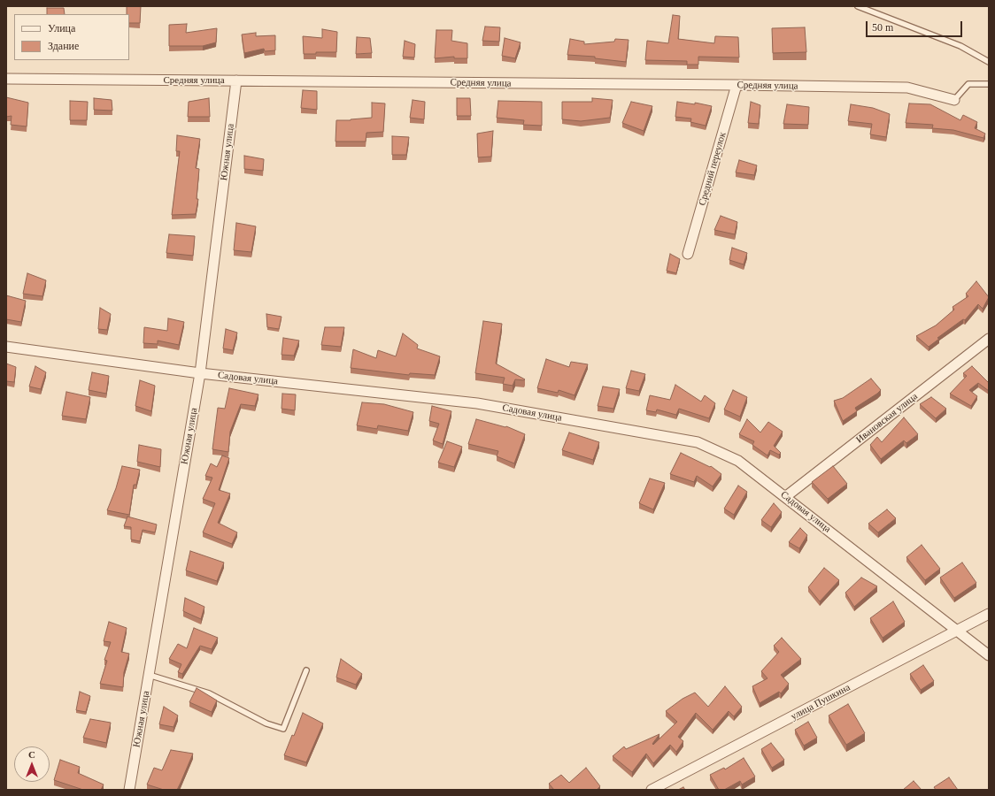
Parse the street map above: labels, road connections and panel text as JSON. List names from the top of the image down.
{
  "streets": {
    "street": [
      "Средняя улица",
      "Южная улица",
      "Средний переулок",
      "Садовая улица",
      "Ивановская улица",
      "улица Пушкина"
    ]
  },
  "crossings": [
    ["Средняя улица", "Южная улица"],
    ["Средняя улица", "Средний переулок"],
    ["Южная улица", "Садовая улица"],
    ["Садовая улица", "Ивановская улица"],
    ["Садовая улица", "улица Пушкина"]
  ],
  "legend": ["Улица", "Здание"],
  "scale_bar": "50 m",
  "north": "top"
}
